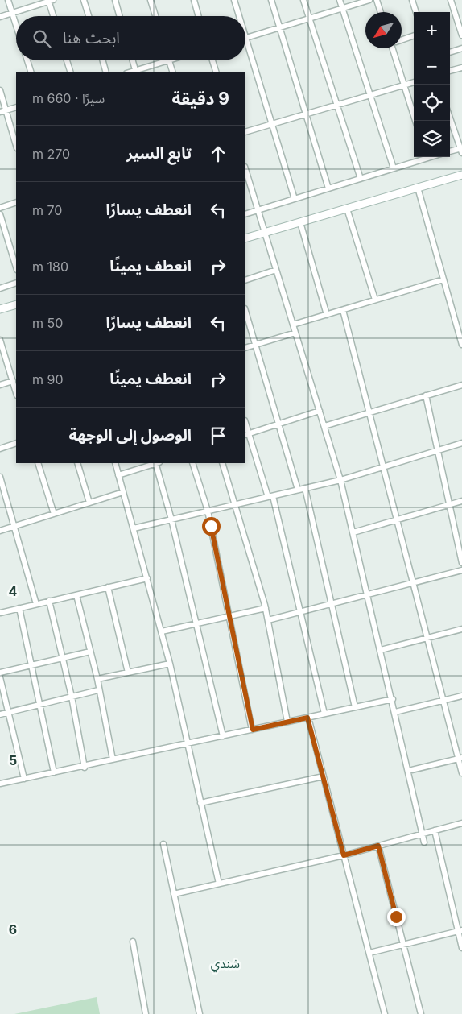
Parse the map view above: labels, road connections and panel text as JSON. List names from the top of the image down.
{
  "districts": ["شندي"],
  "north": "bottom left",
  "page": {
    "map_buttons": ["+", "−"],
    "search": "ابحث هنا",
    "heading": ["9 دقيقة", "سيرًا · 660 m"],
    "list": [
      ["تابع السير", "270 m"],
      ["انعطف يسارًا", "70 m"],
      ["انعطف يمينًا", "180 m"],
      ["انعطف يسارًا", "50 m"],
      ["انعطف يمينًا", "90 m"],
      "الوصول إلى الوجهة"
    ]
  },
  "grid": {
    "rows": ["4", "5", "6"]
  }
}
